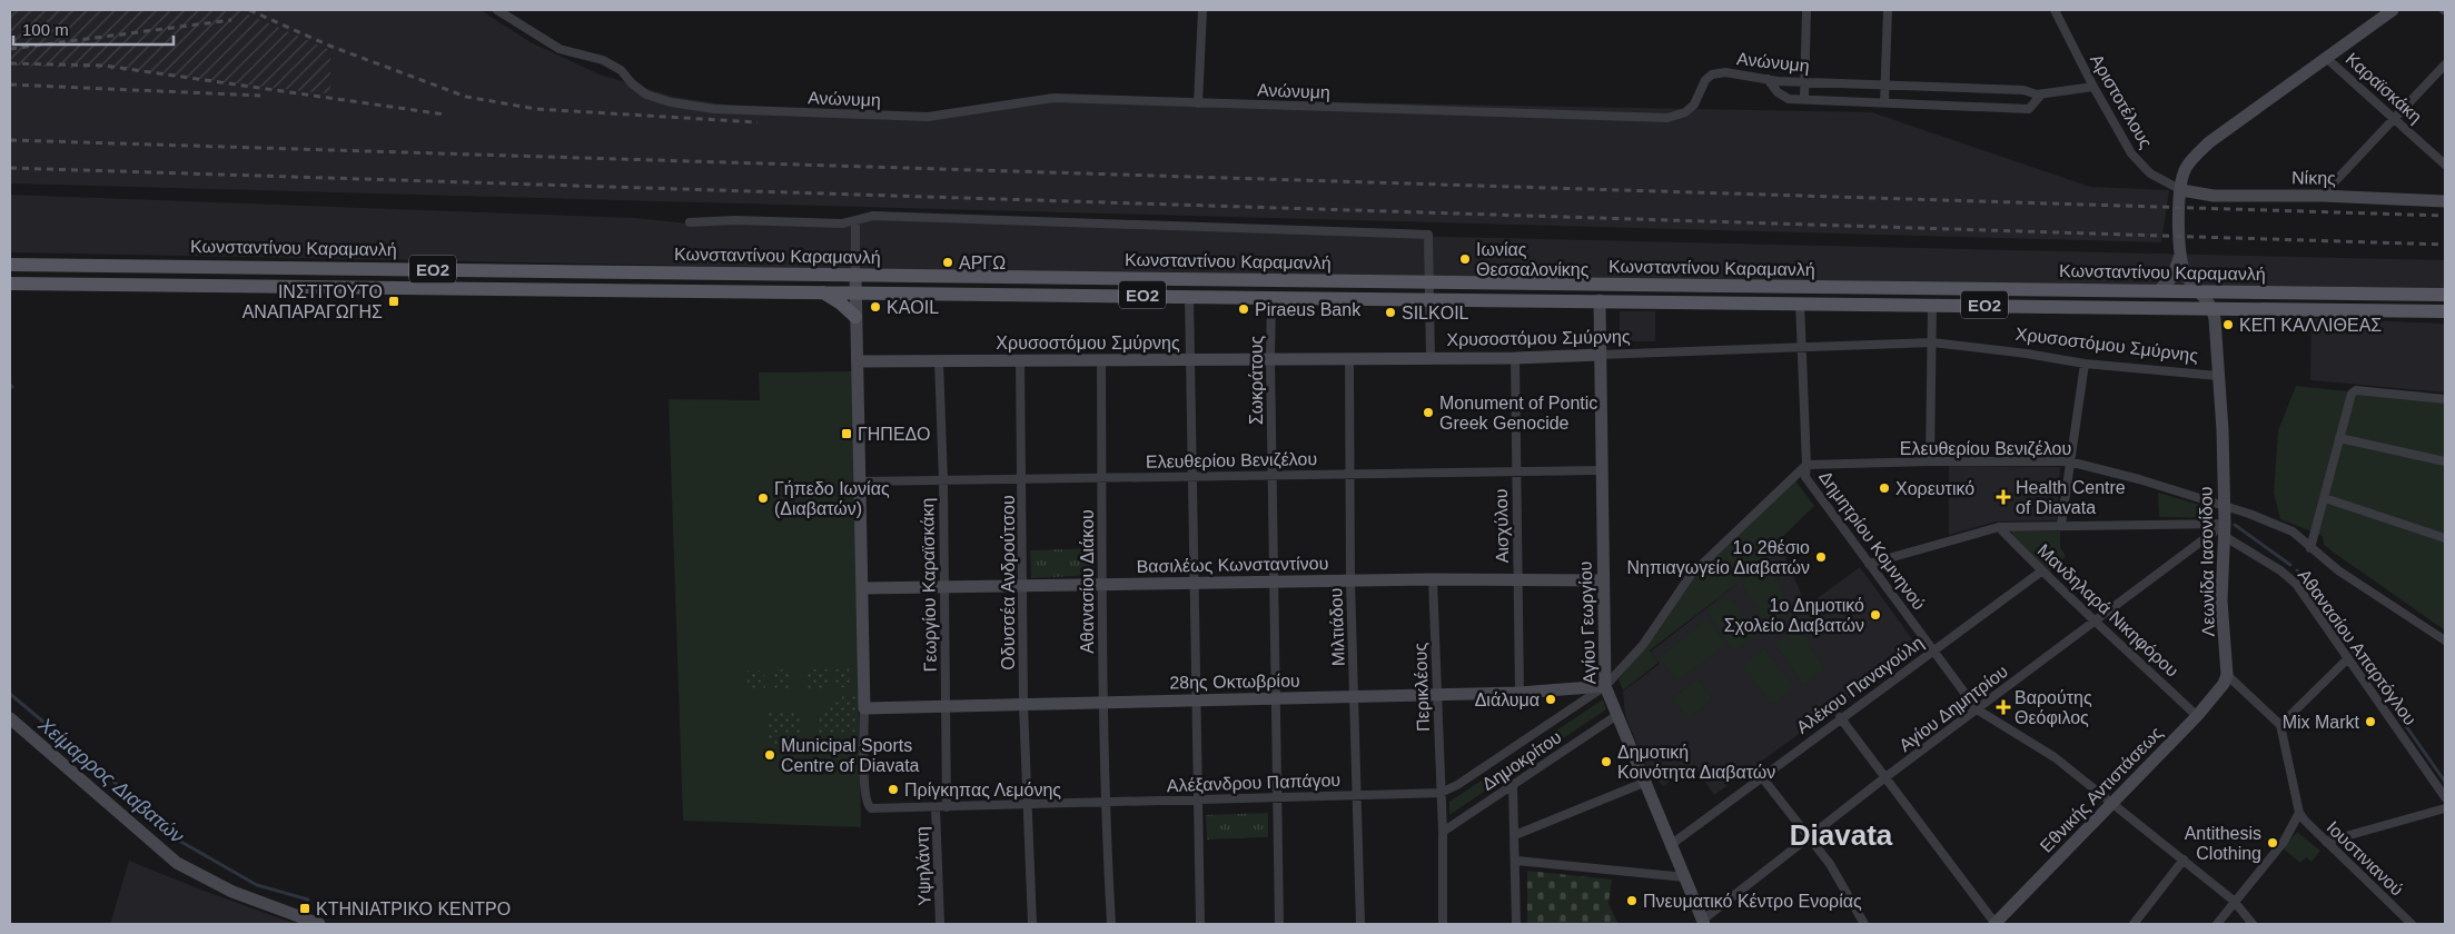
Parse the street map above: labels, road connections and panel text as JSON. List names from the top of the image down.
{
  "streets": {
    "main road": ["Κωνσταντίνου Καραμανλή", "ΕΟ2"],
    "street": [
      "Ανώνυμη",
      "Καραϊσκάκη",
      "Αριστοτέλους",
      "Νίκης",
      "Χρυσοστόμου Σμύρνης",
      "Σωκράτους",
      "Ελευθερίου Βενιζέλου",
      "Αισχύλου",
      "Δημητρίου Κομνηνού",
      "Λεωνίδα Ιασονίδου",
      "Βασιλέως Κωνσταντίνου",
      "Αθανασίου Διάκου",
      "Οδυσσέα Ανδρούτσου",
      "Γεωργίου Καραϊσκάκη",
      "Μανδηλαρά Νικηφόρου",
      "Αγίου Γεωργίου",
      "Μιλτιάδου",
      "Αθανασίου Απαρτόγλου",
      "28ης Οκτωβρίου",
      "Αλέκου Παναγούλη",
      "Περικλέους",
      "Αγίου Δημητρίου",
      "Δημοκρίτου",
      "Αλέξανδρου Παπάγου",
      "Εθνικής Αντιστάσεως",
      "Ιουστινιανού",
      "Υψηλάντη"
    ]
  },
  "crossings": [
    ["Ανώνυμη", "Αριστοτέλους"],
    ["Αριστοτέλους", "Νίκης"],
    ["Κωνσταντίνου Καραμανλή", "Σωκράτους"],
    ["Κωνσταντίνου Καραμανλή", "Δημητρίου Κομνηνού"],
    ["Κωνσταντίνου Καραμανλή", "Λεωνίδα Ιασονίδου"],
    ["Κωνσταντίνου Καραμανλή", "Αγίου Γεωργίου"],
    ["Χρυσοστόμου Σμύρνης", "Σωκράτους"],
    ["Χρυσοστόμου Σμύρνης", "Αισχύλου"],
    ["Χρυσοστόμου Σμύρνης", "Δημητρίου Κομνηνού"],
    ["Χρυσοστόμου Σμύρνης", "Λεωνίδα Ιασονίδου"],
    ["Χρυσοστόμου Σμύρνης", "Αθανασίου Διάκου"],
    ["Χρυσοστόμου Σμύρνης", "Οδυσσέα Ανδρούτσου"],
    ["Χρυσοστόμου Σμύρνης", "Γεωργίου Καραϊσκάκη"],
    ["Χρυσοστόμου Σμύρνης", "Αγίου Γεωργίου"],
    ["Χρυσοστόμου Σμύρνης", "Μιλτιάδου"],
    ["Σωκράτους", "Ελευθερίου Βενιζέλου"],
    ["Σωκράτους", "Βασιλέως Κωνσταντίνου"],
    ["Σωκράτους", "28ης Οκτωβρίου"],
    ["Σωκράτους", "Αλέξανδρου Παπάγου"],
    ["Ελευθερίου Βενιζέλου", "Αισχύλου"],
    ["Ελευθερίου Βενιζέλου", "Δημητρίου Κομνηνού"],
    ["Ελευθερίου Βενιζέλου", "Λεωνίδα Ιασονίδου"],
    ["Ελευθερίου Βενιζέλου", "Αθανασίου Διάκου"],
    ["Ελευθερίου Βενιζέλου", "Οδυσσέα Ανδρούτσου"],
    ["Ελευθερίου Βενιζέλου", "Γεωργίου Καραϊσκάκη"],
    ["Ελευθερίου Βενιζέλου", "Αγίου Γεωργίου"],
    ["Ελευθερίου Βενιζέλου", "Μιλτιάδου"],
    ["Ελευθερίου Βενιζέλου", "Αλέξανδρου Παπάγου"],
    ["Αισχύλου", "Βασιλέως Κωνσταντίνου"],
    ["Αισχύλου", "28ης Οκτωβρίου"],
    ["Δημητρίου Κομνηνού", "Αλέκου Παναγούλη"],
    ["Δημητρίου Κομνηνού", "Αγίου Δημητρίου"],
    ["Δημητρίου Κομνηνού", "Αλέξανδρου Παπάγου"],
    ["Λεωνίδα Ιασονίδου", "Αθανασίου Απαρτόγλου"],
    ["Λεωνίδα Ιασονίδου", "Αγίου Δημητρίου"],
    ["Λεωνίδα Ιασονίδου", "Εθνικής Αντιστάσεως"],
    ["Βασιλέως Κωνσταντίνου", "Αθανασίου Διάκου"],
    ["Βασιλέως Κωνσταντίνου", "Οδυσσέα Ανδρούτσου"],
    ["Βασιλέως Κωνσταντίνου", "Γεωργίου Καραϊσκάκη"],
    ["Βασιλέως Κωνσταντίνου", "Αγίου Γεωργίου"],
    ["Βασιλέως Κωνσταντίνου", "Μιλτιάδου"],
    ["Βασιλέως Κωνσταντίνου", "Περικλέους"],
    ["Αθανασίου Διάκου", "28ης Οκτωβρίου"],
    ["Αθανασίου Διάκου", "Αλέξανδρου Παπάγου"],
    ["Οδυσσέα Ανδρούτσου", "28ης Οκτωβρίου"],
    ["Οδυσσέα Ανδρούτσου", "Αλέξανδρου Παπάγου"],
    ["Γεωργίου Καραϊσκάκη", "28ης Οκτωβρίου"],
    ["Γεωργίου Καραϊσκάκη", "Αλέξανδρου Παπάγου"],
    ["Μανδηλαρά Νικηφόρου", "Αλέκου Παναγούλη"],
    ["Μανδηλαρά Νικηφόρου", "Αγίου Δημητρίου"],
    ["Μανδηλαρά Νικηφόρου", "Εθνικής Αντιστάσεως"],
    ["Αγίου Γεωργίου", "28ης Οκτωβρίου"],
    ["Αγίου Γεωργίου", "Αλέκου Παναγούλη"],
    ["Αγίου Γεωργίου", "Αγίου Δημητρίου"],
    ["Αγίου Γεωργίου", "Δημοκρίτου"],
    ["Αγίου Γεωργίου", "Αλέξανδρου Παπάγου"],
    ["Μιλτιάδου", "28ης Οκτωβρίου"],
    ["Μιλτιάδου", "Αλέξανδρου Παπάγου"],
    ["Αθανασίου Απαρτόγλου", "Αγίου Δημητρίου"],
    ["28ης Οκτωβρίου", "Περικλέους"],
    ["28ης Οκτωβρίου", "Αλέξανδρου Παπάγου"],
    ["Περικλέους", "Δημοκρίτου"],
    ["Περικλέους", "Αλέξανδρου Παπάγου"],
    ["Αλέξανδρου Παπάγου", "Υψηλάντη"]
  ],
  "districts": ["Diavata"],
  "water": ["Χείμαρρος Διαβατών"],
  "places": {
    "other": [
      "Ιωνίας Θεσσαλονίκης",
      "ΑΡΓΩ",
      "KAOIL",
      "Piraeus Bank",
      "SILKOIL",
      "ΚΕΠ ΚΑΛΛΙΘΕΑΣ",
      "Monument of Pontic Greek Genocide",
      "Χορευτικό",
      "Γήπεδο Ιωνίας (Διαβατών)",
      "1ο 2θέσιο Νηπιαγωγείο Διαβατών",
      "1ο Δημοτικό Σχολείο Διαβατών",
      "Διάλυμα",
      "Mix Markt",
      "Municipal Sports Centre of Diavata",
      "Δημοτική Κοινότητα Διαβατών",
      "Πρίγκηπας Λεμόνης",
      "Antithesis Clothing",
      "Πνευματικό Κέντρο Ενορίας"
    ],
    "transit": ["ΙΝΣΤΙΤΟΥΤΟ ΑΝΑΠΑΡΑΓΩΓΗΣ", "ΓΗΠΕΔΟ", "ΚΤΗΝΙΑΤΡΙΚΟ ΚΕΝΤΡΟ"],
    "health": ["Health Centre of Diavata", "Βαρούτης Θεόφιλος"]
  },
  "scale_bar": "100 m"
}
